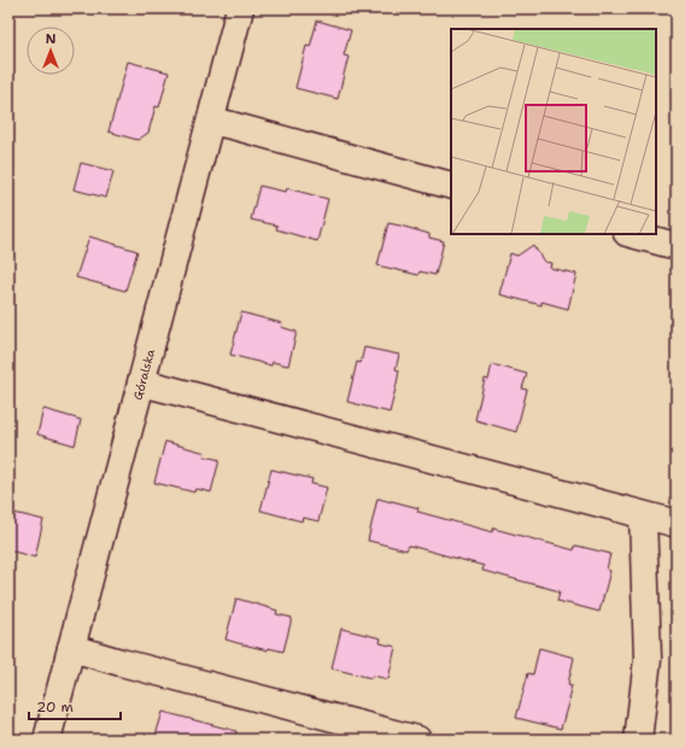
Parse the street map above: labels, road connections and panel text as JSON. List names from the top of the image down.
{
  "streets": {
    "street": ["Góralska"]
  },
  "scale_bar": "20 m",
  "north": "top"
}
